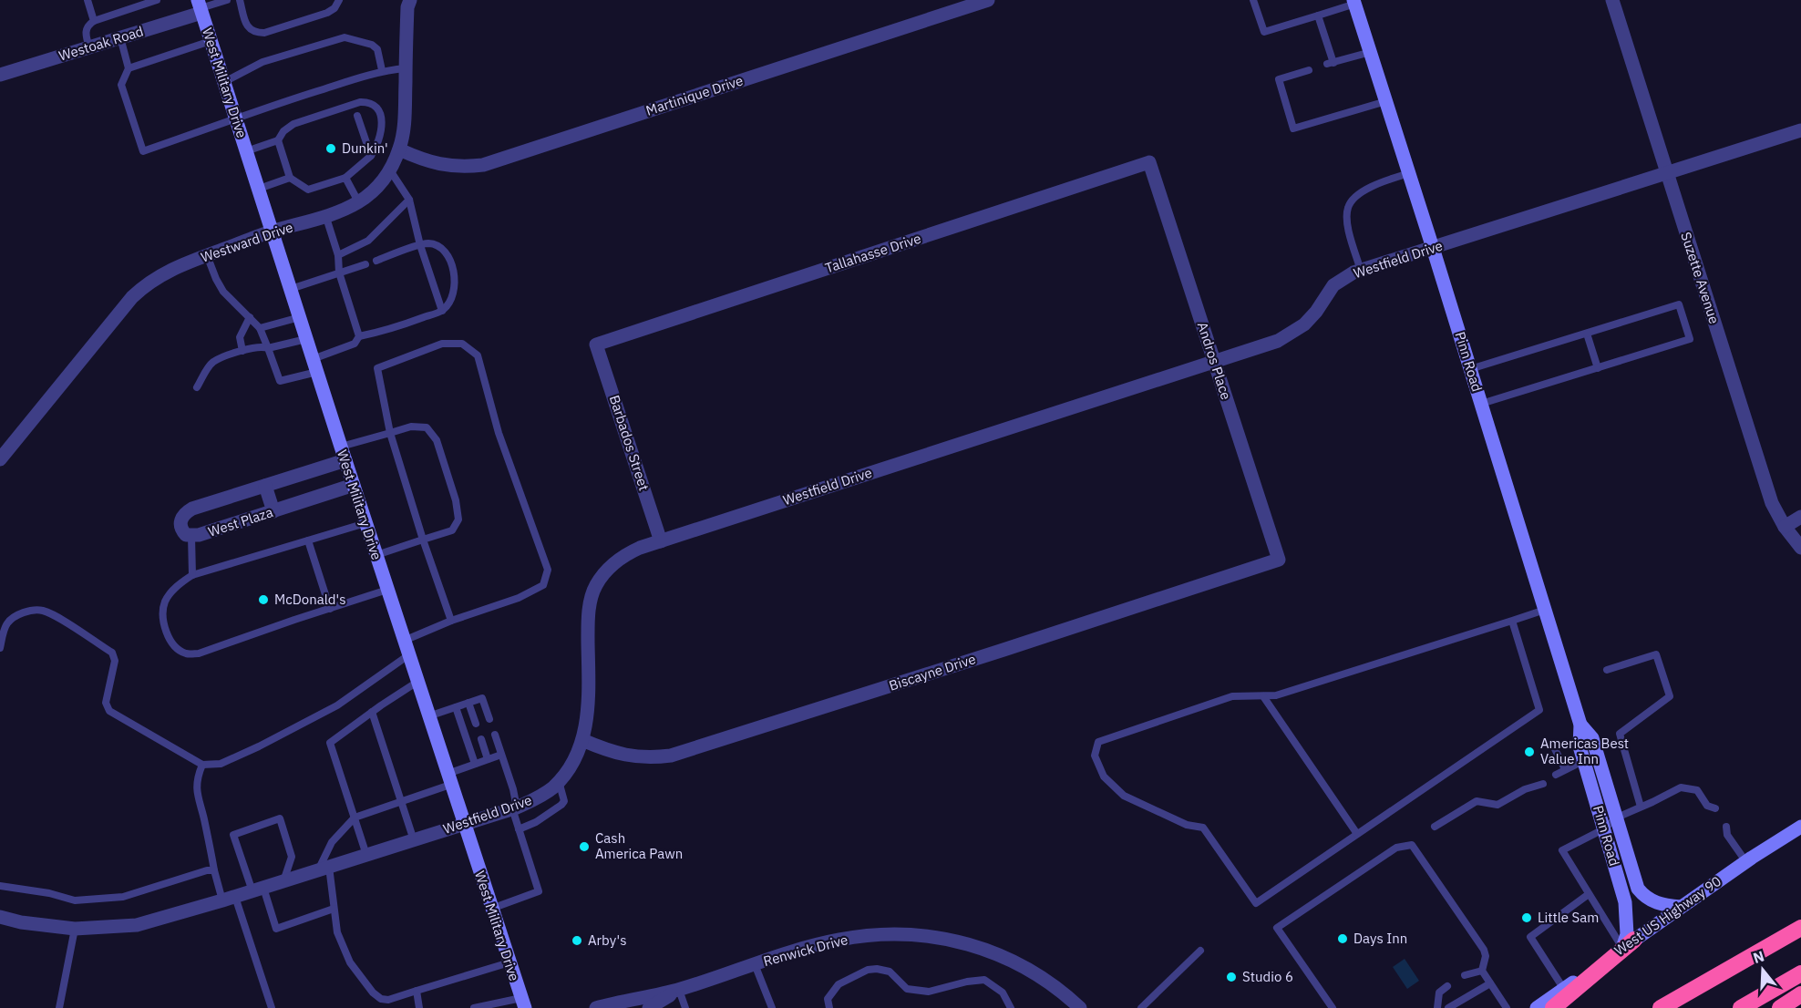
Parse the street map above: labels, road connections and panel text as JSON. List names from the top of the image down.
{
  "streets": {
    "main road": ["West Military Drive", "Pinn Road", "West US Highway 90"],
    "street": [
      "Westoak Road",
      "Martinique Drive",
      "Westward Drive",
      "Tallahasse Drive",
      "Westfield Drive",
      "Suzette Avenue",
      "Andros Place",
      "Barbados Street",
      "West Plaza",
      "Biscayne Drive",
      "Renwick Drive"
    ]
  },
  "crossings": [
    ["Westoak Road", "West Military Drive"],
    ["West Military Drive", "Westward Drive"],
    ["West Military Drive", "Westfield Drive"],
    ["West Military Drive", "West Plaza"],
    ["Martinique Drive", "Westward Drive"],
    ["Tallahasse Drive", "Andros Place"],
    ["Tallahasse Drive", "Barbados Street"],
    ["Westfield Drive", "Suzette Avenue"],
    ["Westfield Drive", "Andros Place"],
    ["Westfield Drive", "Pinn Road"],
    ["Westfield Drive", "Barbados Street"],
    ["Westfield Drive", "Biscayne Drive"],
    ["Andros Place", "Biscayne Drive"],
    ["Pinn Road", "West US Highway 90"]
  ],
  "places": [
    "Dunkin'",
    "McDonald's",
    "Americas Best Value Inn",
    "Cash America Pawn",
    "Little Sam",
    "Days Inn",
    "Arby's",
    "Studio 6"
  ],
  "north": "top"
}
